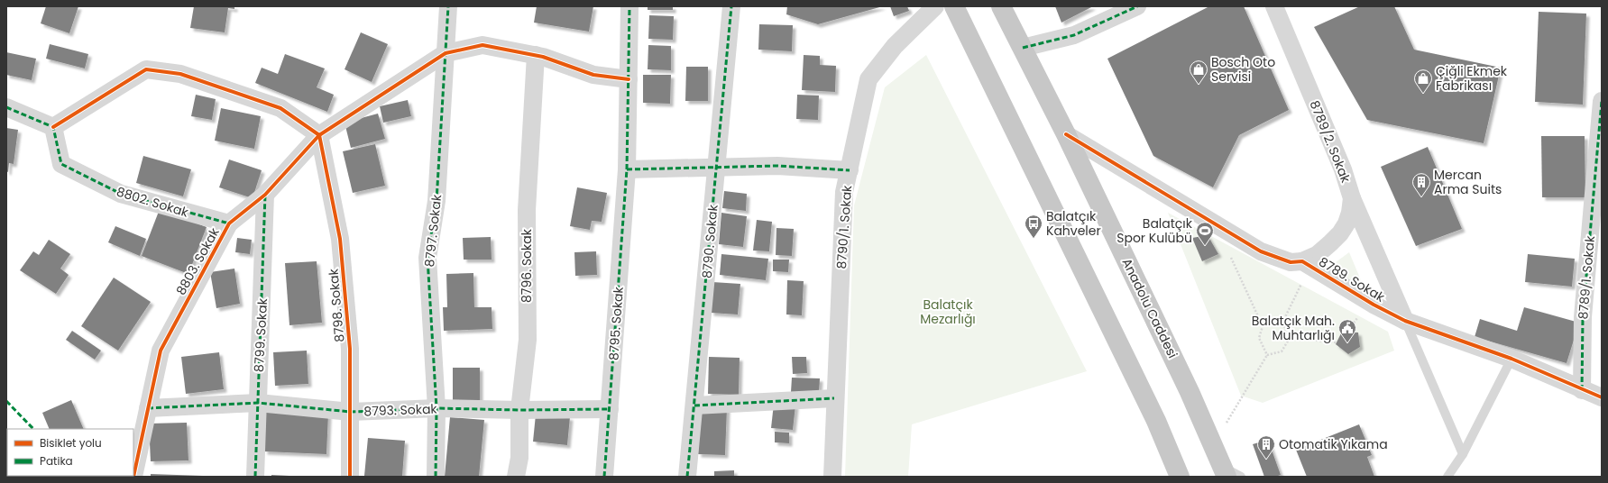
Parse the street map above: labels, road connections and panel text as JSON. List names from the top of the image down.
{
  "streets": {
    "highway": ["Anadolu Caddesi"],
    "street": [
      "8789/2. Sokak",
      "8802. Sokak",
      "8790/1. Sokak",
      "8797. Sokak",
      "8790. Sokak",
      "8803. Sokak",
      "8796. Sokak",
      "8789/1. Sokak",
      "8789. Sokak",
      "8798. Sokak",
      "8795. Sokak",
      "8799. Sokak",
      "8793. Sokak"
    ]
  },
  "crossings": [
    ["8789/2. Sokak", "8789. Sokak"],
    ["8802. Sokak", "8803. Sokak"],
    ["8797. Sokak", "8803. Sokak"],
    ["8797. Sokak", "8793. Sokak"],
    ["8803. Sokak", "8798. Sokak"],
    ["8803. Sokak", "8799. Sokak"],
    ["8803. Sokak", "8793. Sokak"],
    ["8796. Sokak", "8793. Sokak"],
    ["8789/1. Sokak", "8789. Sokak"],
    ["8789. Sokak", "Anadolu Caddesi"],
    ["8798. Sokak", "8793. Sokak"],
    ["8795. Sokak", "8793. Sokak"],
    ["8799. Sokak", "8793. Sokak"]
  ],
  "parks": ["Balatçık Mezarlığı"],
  "places": {
    "shop": ["Bosch Oto Servisi", "Çiğli Ekmek Fabrikası"],
    "building": ["Mercan Arma Suits", "Otomatik Yıkama"],
    "bus stop": ["Balatçık Kahveler"],
    "sports": ["Balatçık Spor Kulübü"],
    "public building": ["Balatçık Mah. Muhtarlığı"]
  },
  "legend": ["Bisiklet yolu", "Patika"]
}
